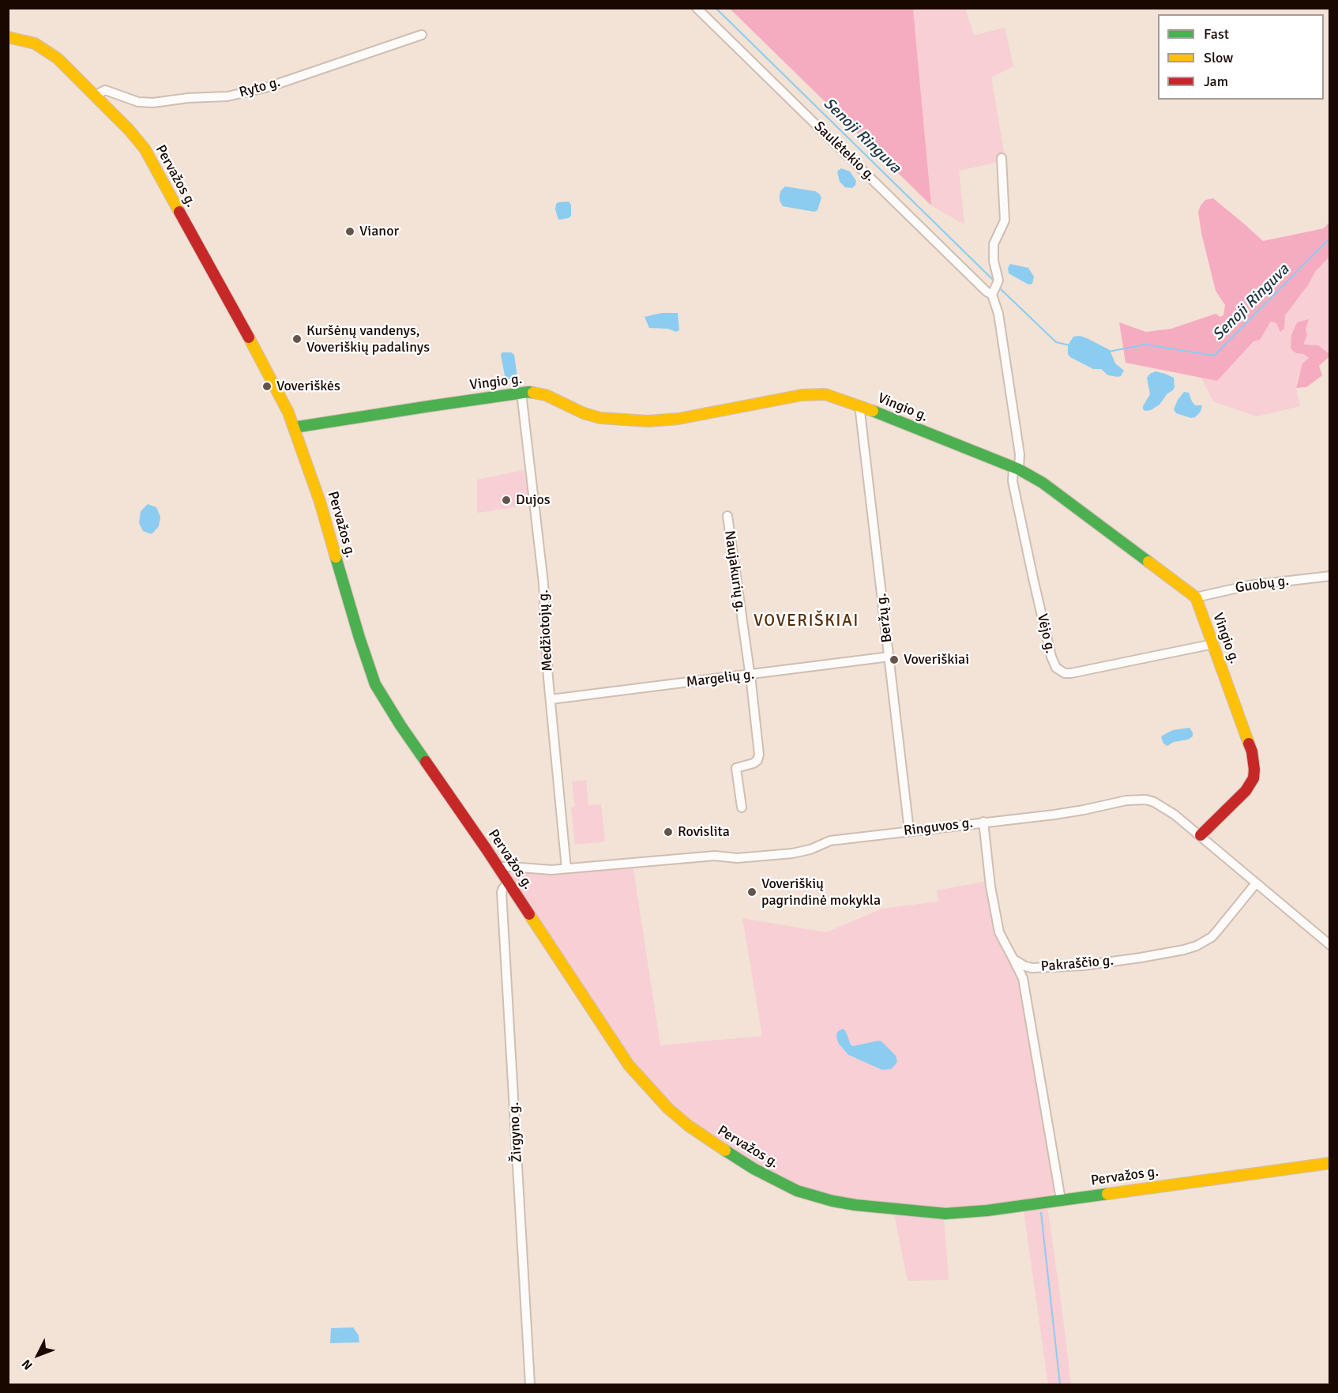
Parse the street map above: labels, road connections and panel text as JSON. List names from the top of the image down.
{
  "streets": {
    "main road": ["Pervažos g.", "Vingio g."],
    "street": [
      "Ryto g.",
      "Saulėtekio g.",
      "Naujakurių g.",
      "Guobų g.",
      "Beržų g.",
      "Medžiotojų g.",
      "Vėjo g.",
      "Margelių g.",
      "Ringuvos g.",
      "Pakraščio g.",
      "Žirgyno g."
    ]
  },
  "crossings": [
    ["Ryto g.", "Pervažos g."],
    ["Pervažos g.", "Vingio g."],
    ["Pervažos g.", "Ringuvos g."],
    ["Pervažos g.", "Žirgyno g."],
    ["Vingio g.", "Guobų g."],
    ["Vingio g.", "Beržų g."],
    ["Vingio g.", "Medžiotojų g."],
    ["Vingio g.", "Vėjo g."],
    ["Vingio g.", "Ringuvos g."],
    ["Naujakurių g.", "Margelių g."],
    ["Beržų g.", "Margelių g."],
    ["Beržų g.", "Ringuvos g."],
    ["Medžiotojų g.", "Margelių g."],
    ["Medžiotojų g.", "Ringuvos g."],
    ["Ringuvos g.", "Pakraščio g."]
  ],
  "districts": ["VOVERIŠKIAI"],
  "water": ["Senoji Ringuva"],
  "places": [
    "Vianor",
    "Kuršėnų vandenys, Voveriškių padalinys",
    "Voveriškės",
    "Dujos",
    "Voveriškiai",
    "Rovislita",
    "Voveriškių pagrindinė mokykla"
  ],
  "legend": ["Fast", "Slow", "Jam"],
  "north": "bottom left"
}
